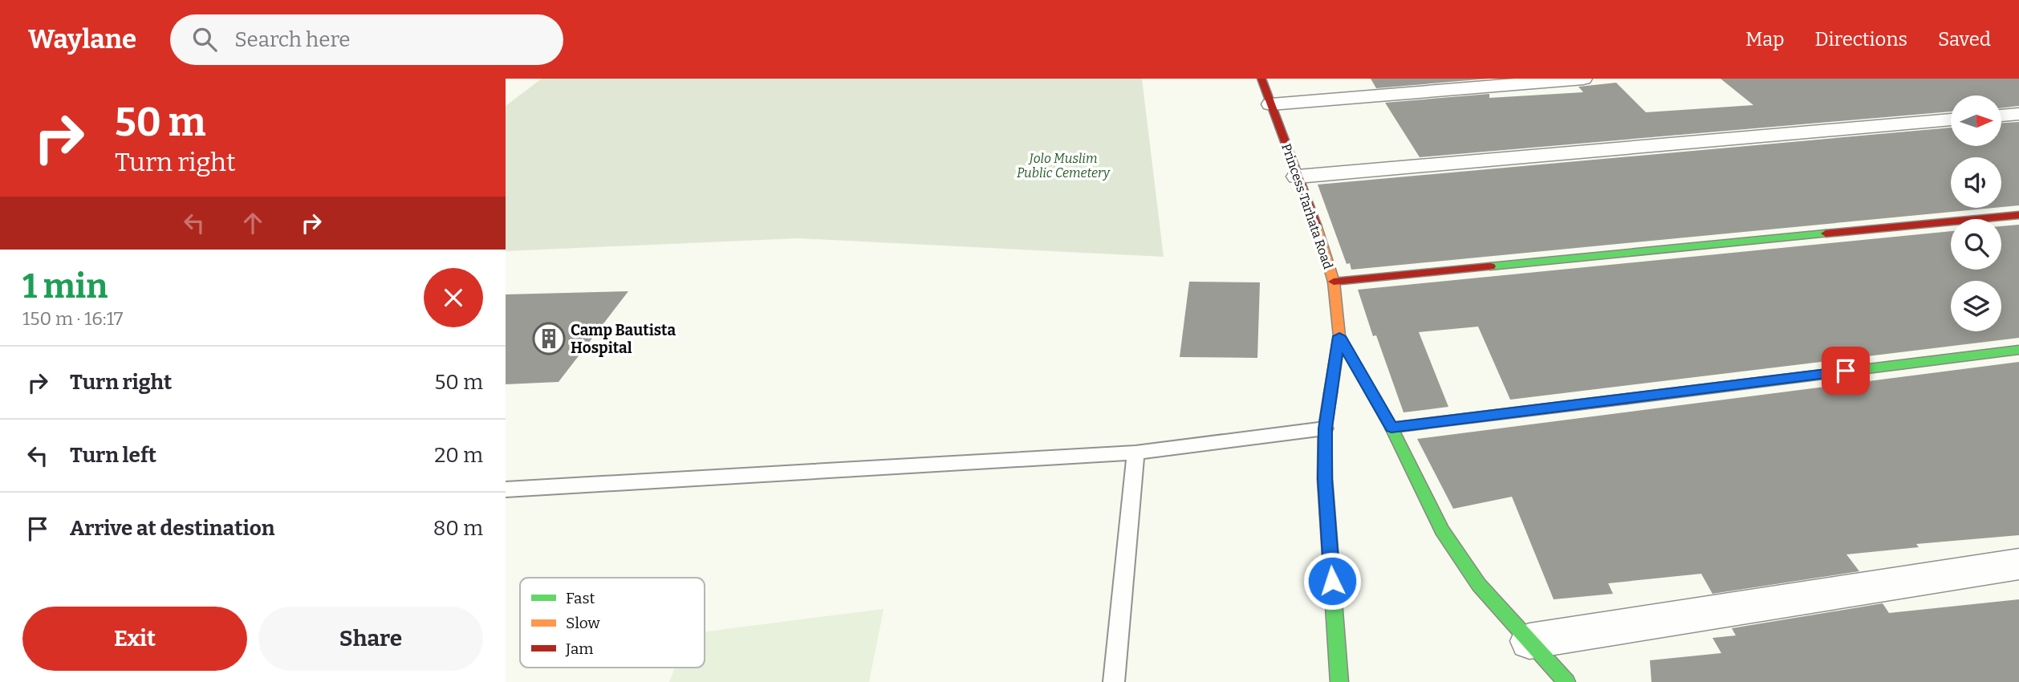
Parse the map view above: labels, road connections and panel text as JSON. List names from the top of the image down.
{
  "streets": {
    "street": ["Princess Tarhata Road"]
  },
  "parks": ["Jolo Muslim Public Cemetery"],
  "places": {
    "building": ["Camp Bautista Hospital"]
  },
  "legend": ["Fast", "Slow", "Jam"],
  "north": "right",
  "page": {
    "header": "Waylane",
    "search": "Search here",
    "nav": ["Map", "Directions", "Saved"],
    "turn": ["50 m", "Turn right"],
    "heading": ["1 min", "150 m · 16:17"],
    "list": [
      {
        "name": "Turn right",
        "value": "50 m"
      },
      {
        "name": "Turn left",
        "value": "20 m"
      },
      {
        "name": "Arrive at destination",
        "value": "80 m"
      }
    ],
    "buttons": ["Exit", "Share"]
  }
}
